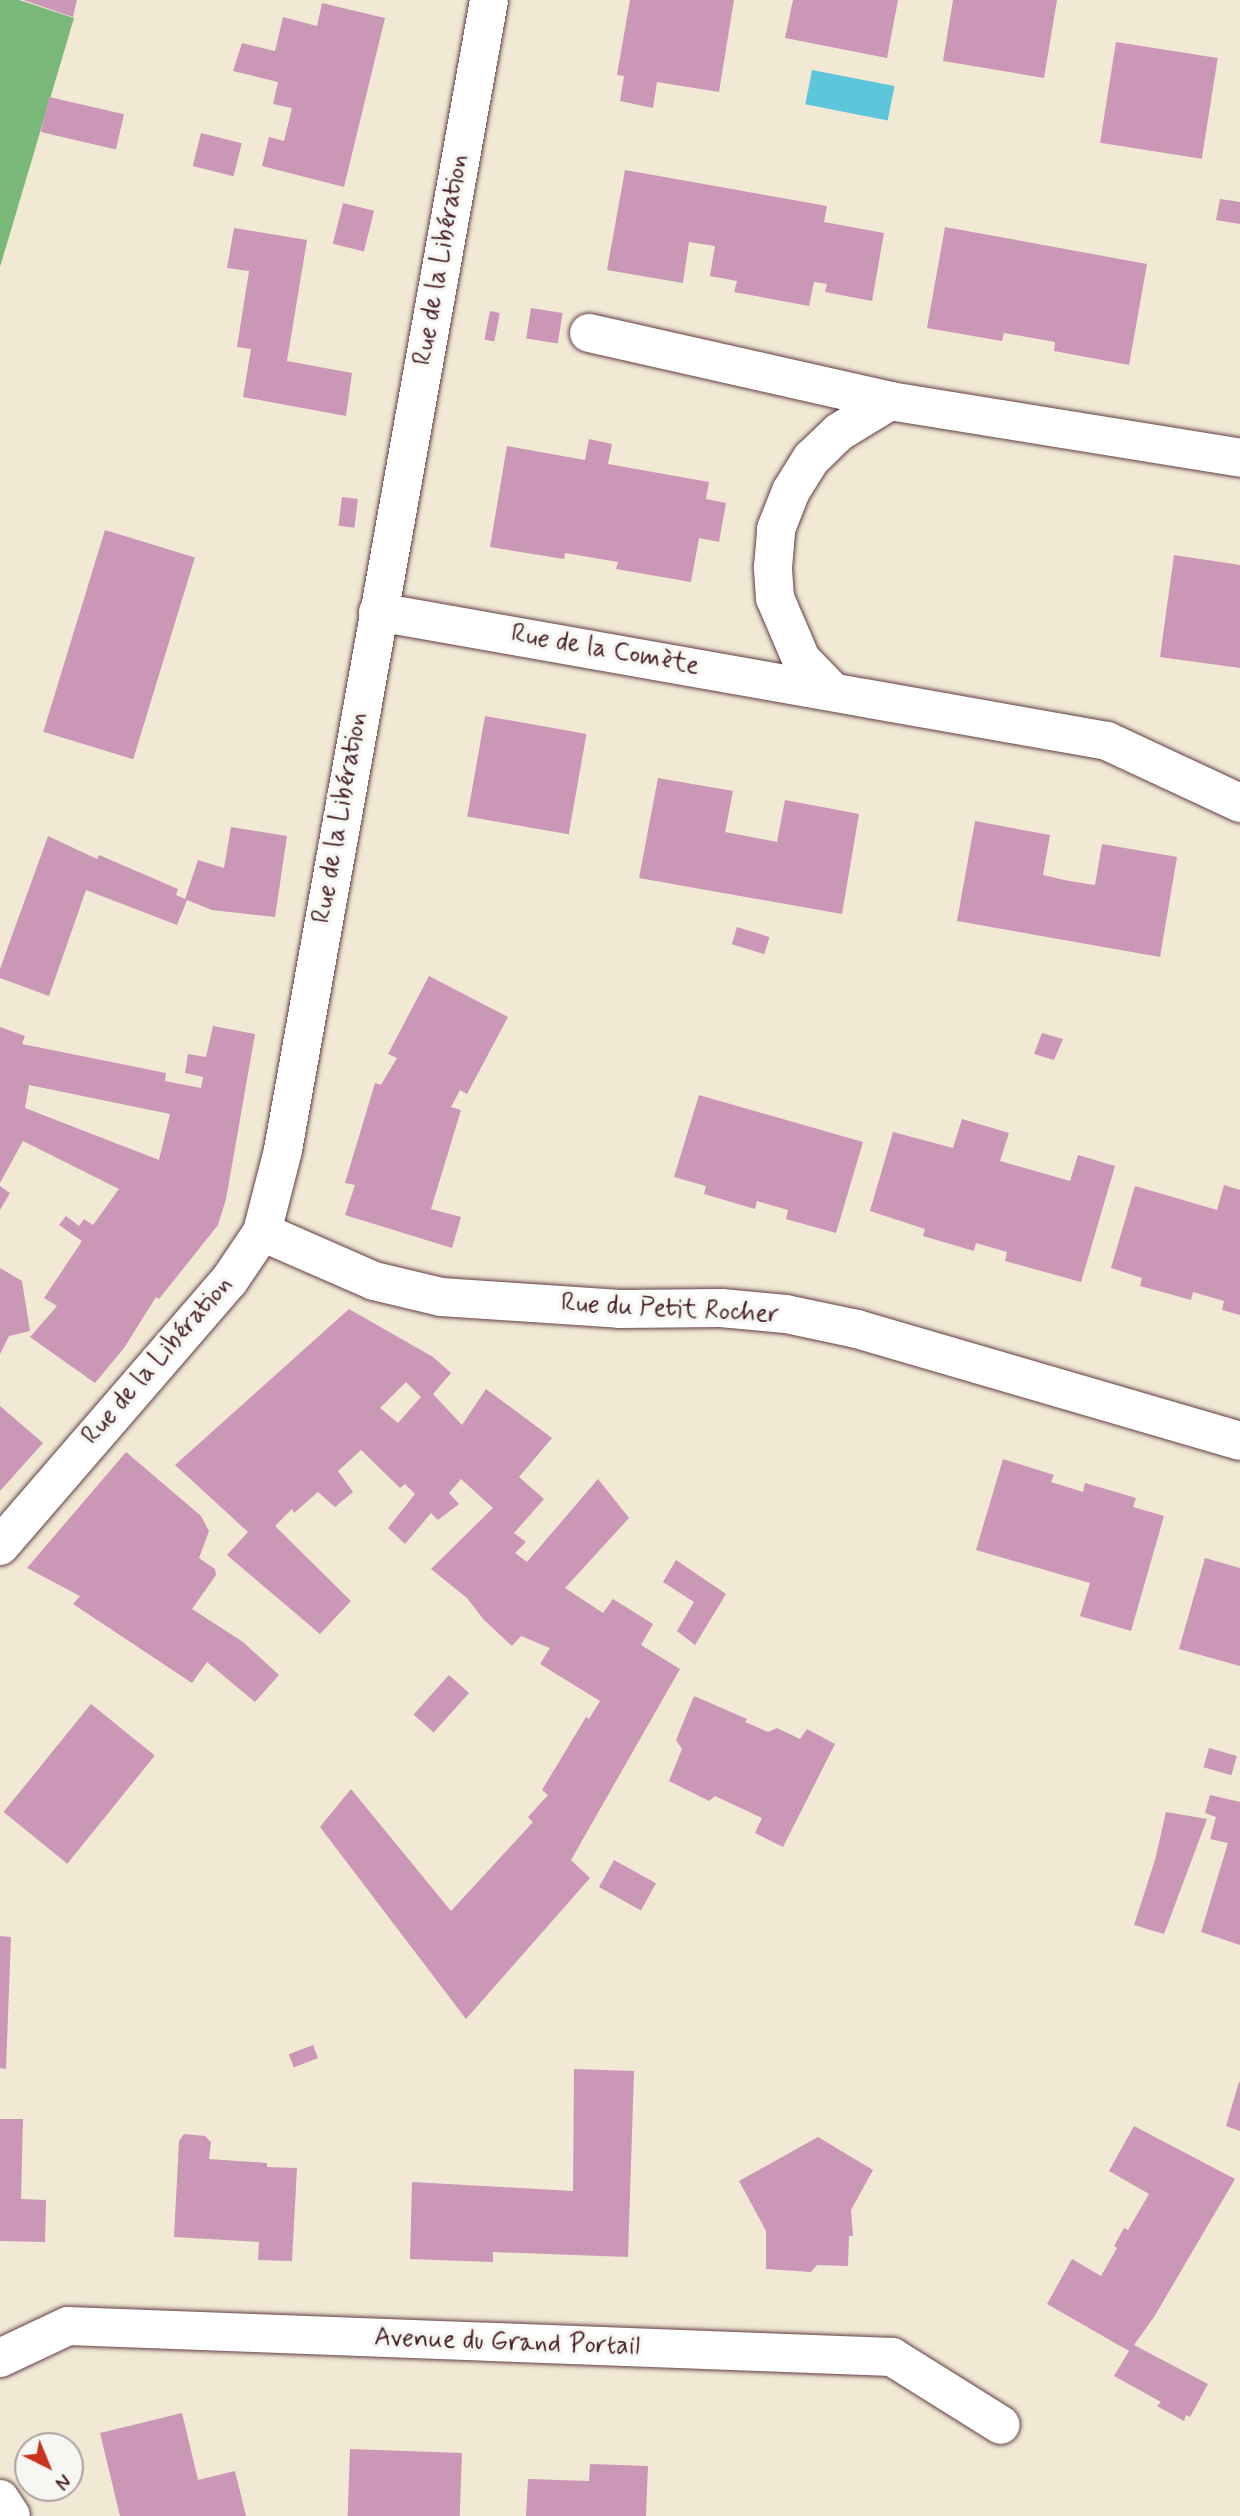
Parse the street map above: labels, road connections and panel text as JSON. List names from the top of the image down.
{
  "streets": {
    "street": [
      "Rue de la Libération",
      "Rue de la Comète",
      "Rue du Petit Rocher",
      "Avenue du Grand Portail"
    ]
  },
  "crossings": [
    ["Rue de la Libération", "Rue de la Comète"],
    ["Rue de la Libération", "Rue du Petit Rocher"]
  ],
  "north": "bottom right"
}
